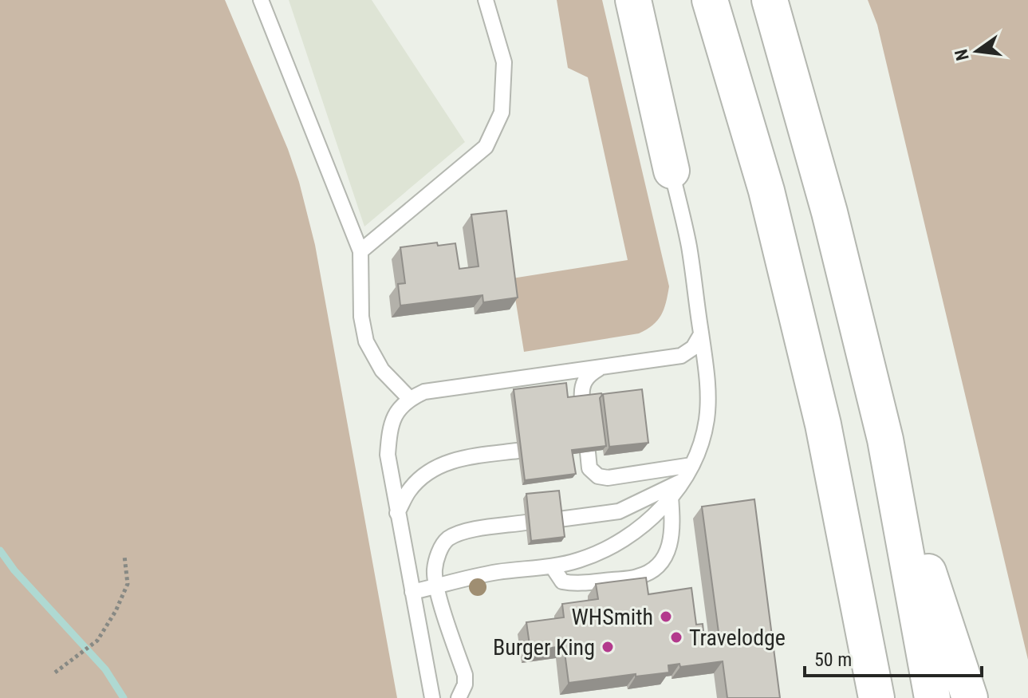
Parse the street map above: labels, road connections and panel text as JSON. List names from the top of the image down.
{
  "places": ["WHSmith", "Travelodge", "Burger King"],
  "scale_bar": "50 m",
  "north": "left"
}
